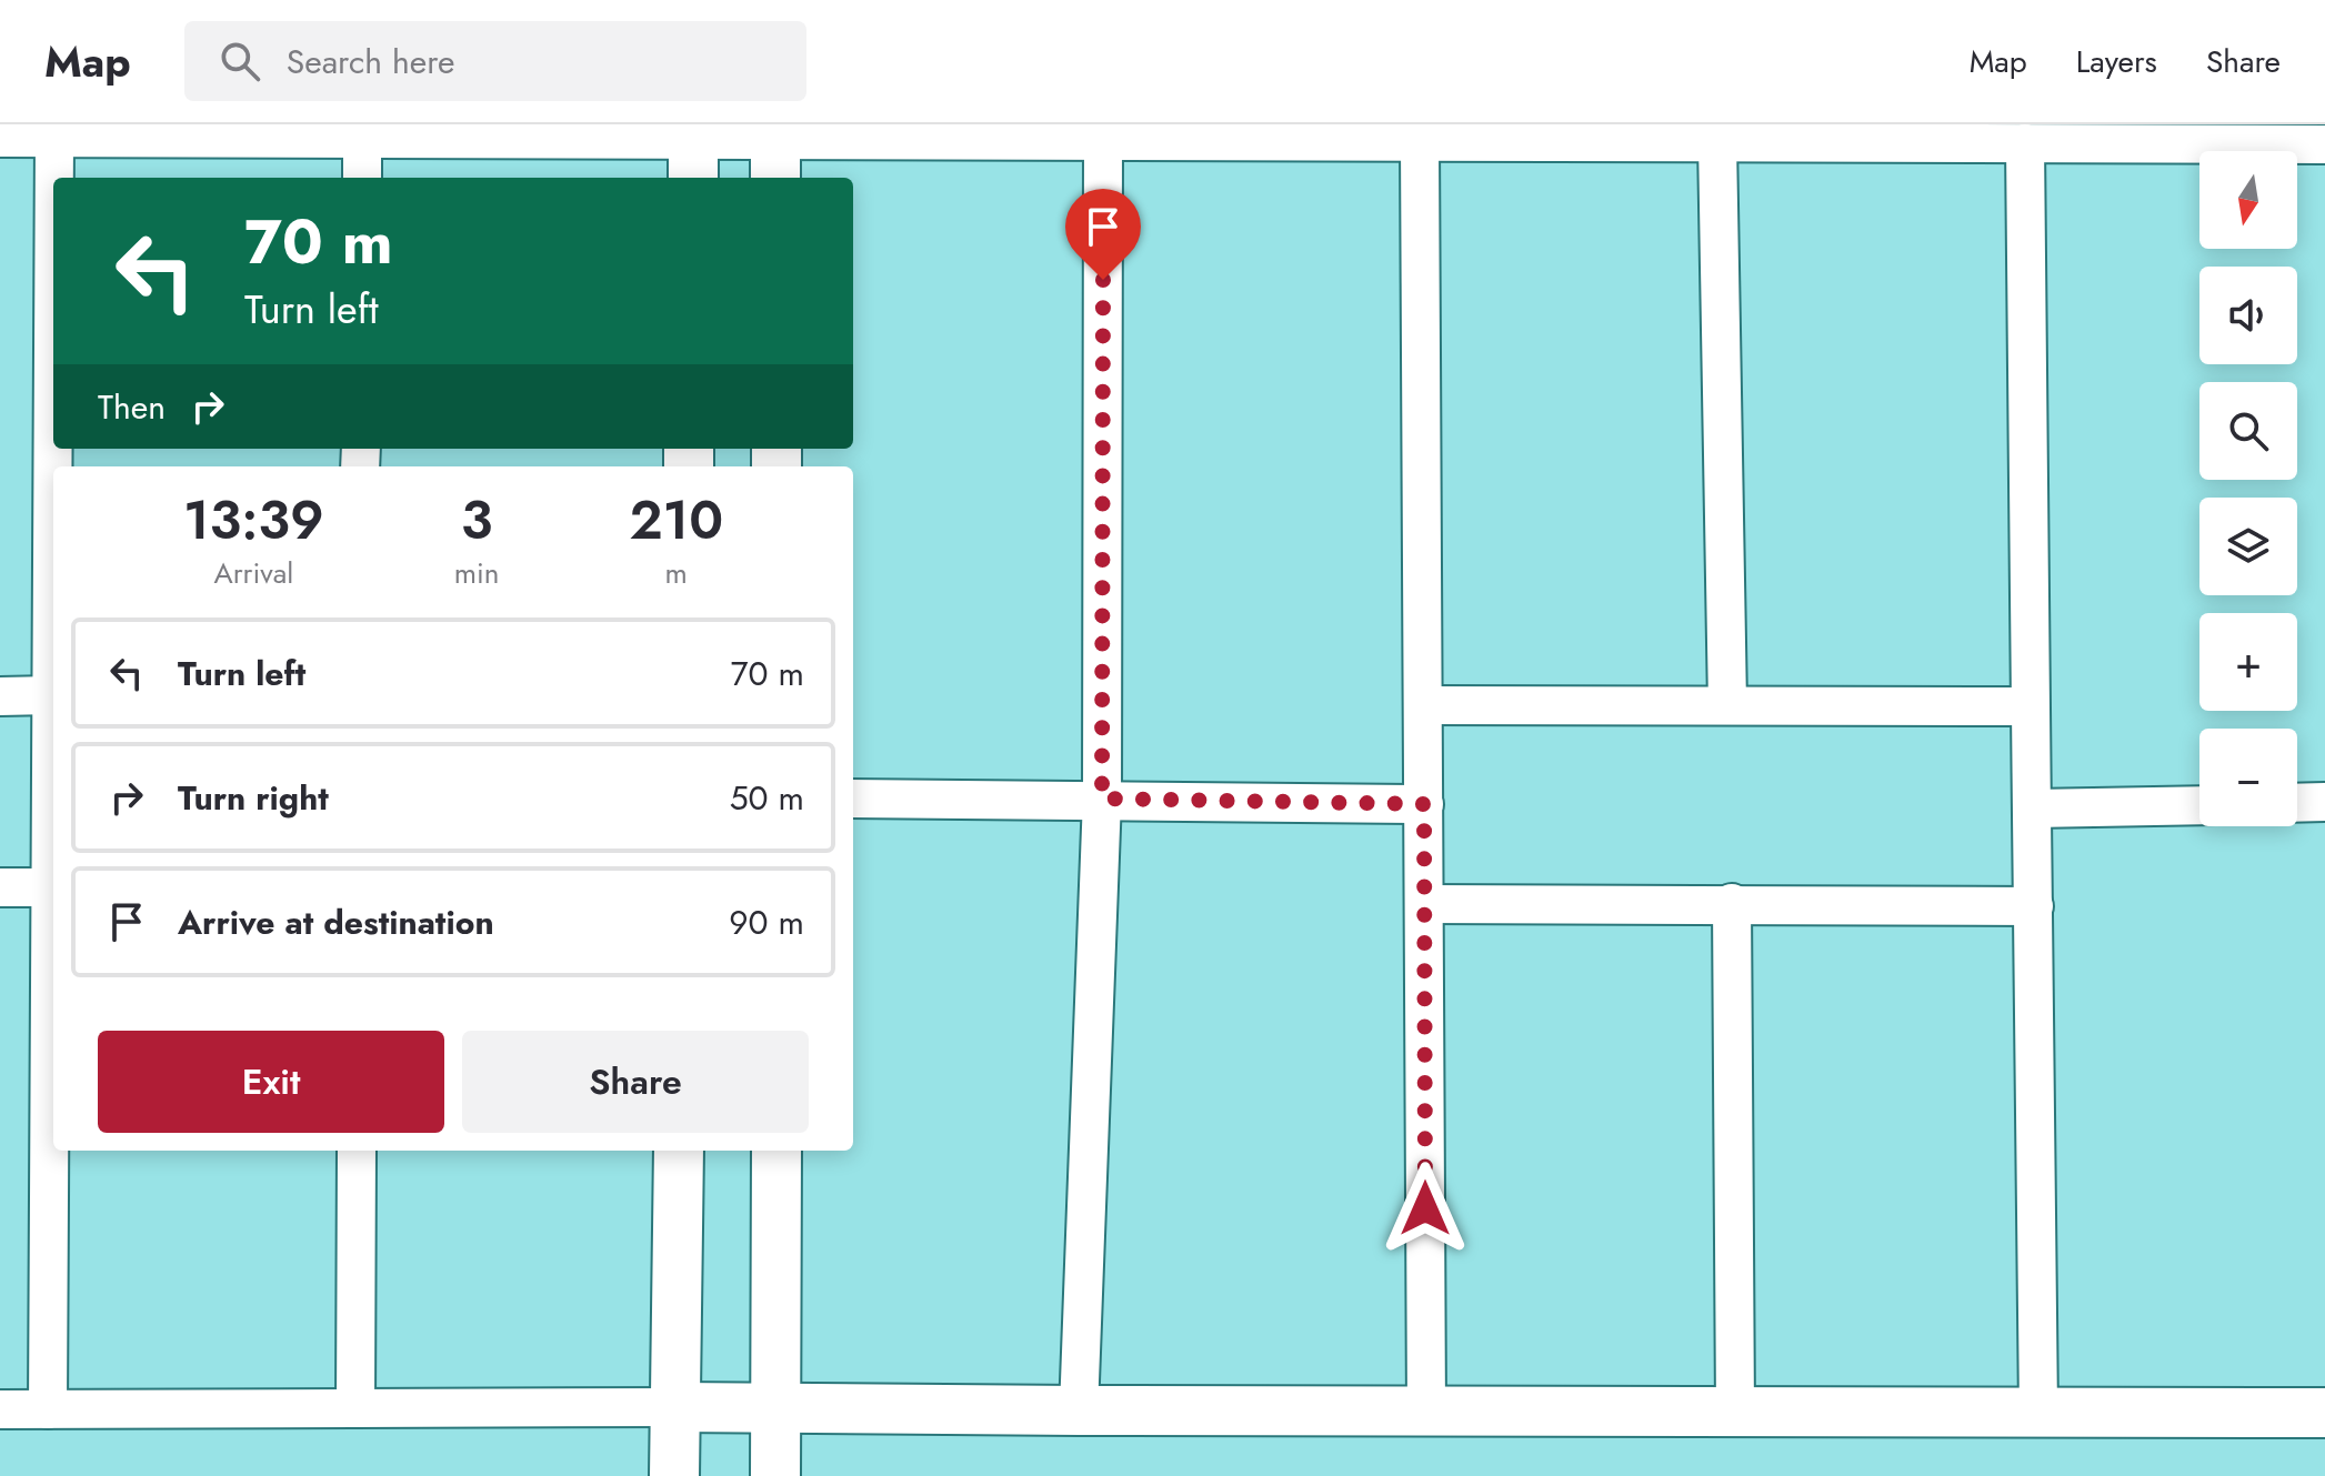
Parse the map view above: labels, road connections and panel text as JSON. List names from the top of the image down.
{
  "north": "bottom",
  "page": {
    "header": "Map",
    "search": "Search here",
    "nav": ["Map", "Layers", "Share"],
    "map_buttons": ["+", "−"],
    "turn": ["70 m", "Turn left"],
    "then": "Then",
    "eta": [
      "13:39",
      "Arrival",
      "3",
      "min",
      "210",
      "m"
    ],
    "list": [
      {
        "name": "Turn left",
        "value": "70 m"
      },
      {
        "name": "Turn right",
        "value": "50 m"
      },
      {
        "name": "Arrive at destination",
        "value": "90 m"
      }
    ],
    "buttons": ["Exit", "Share"]
  }
}
